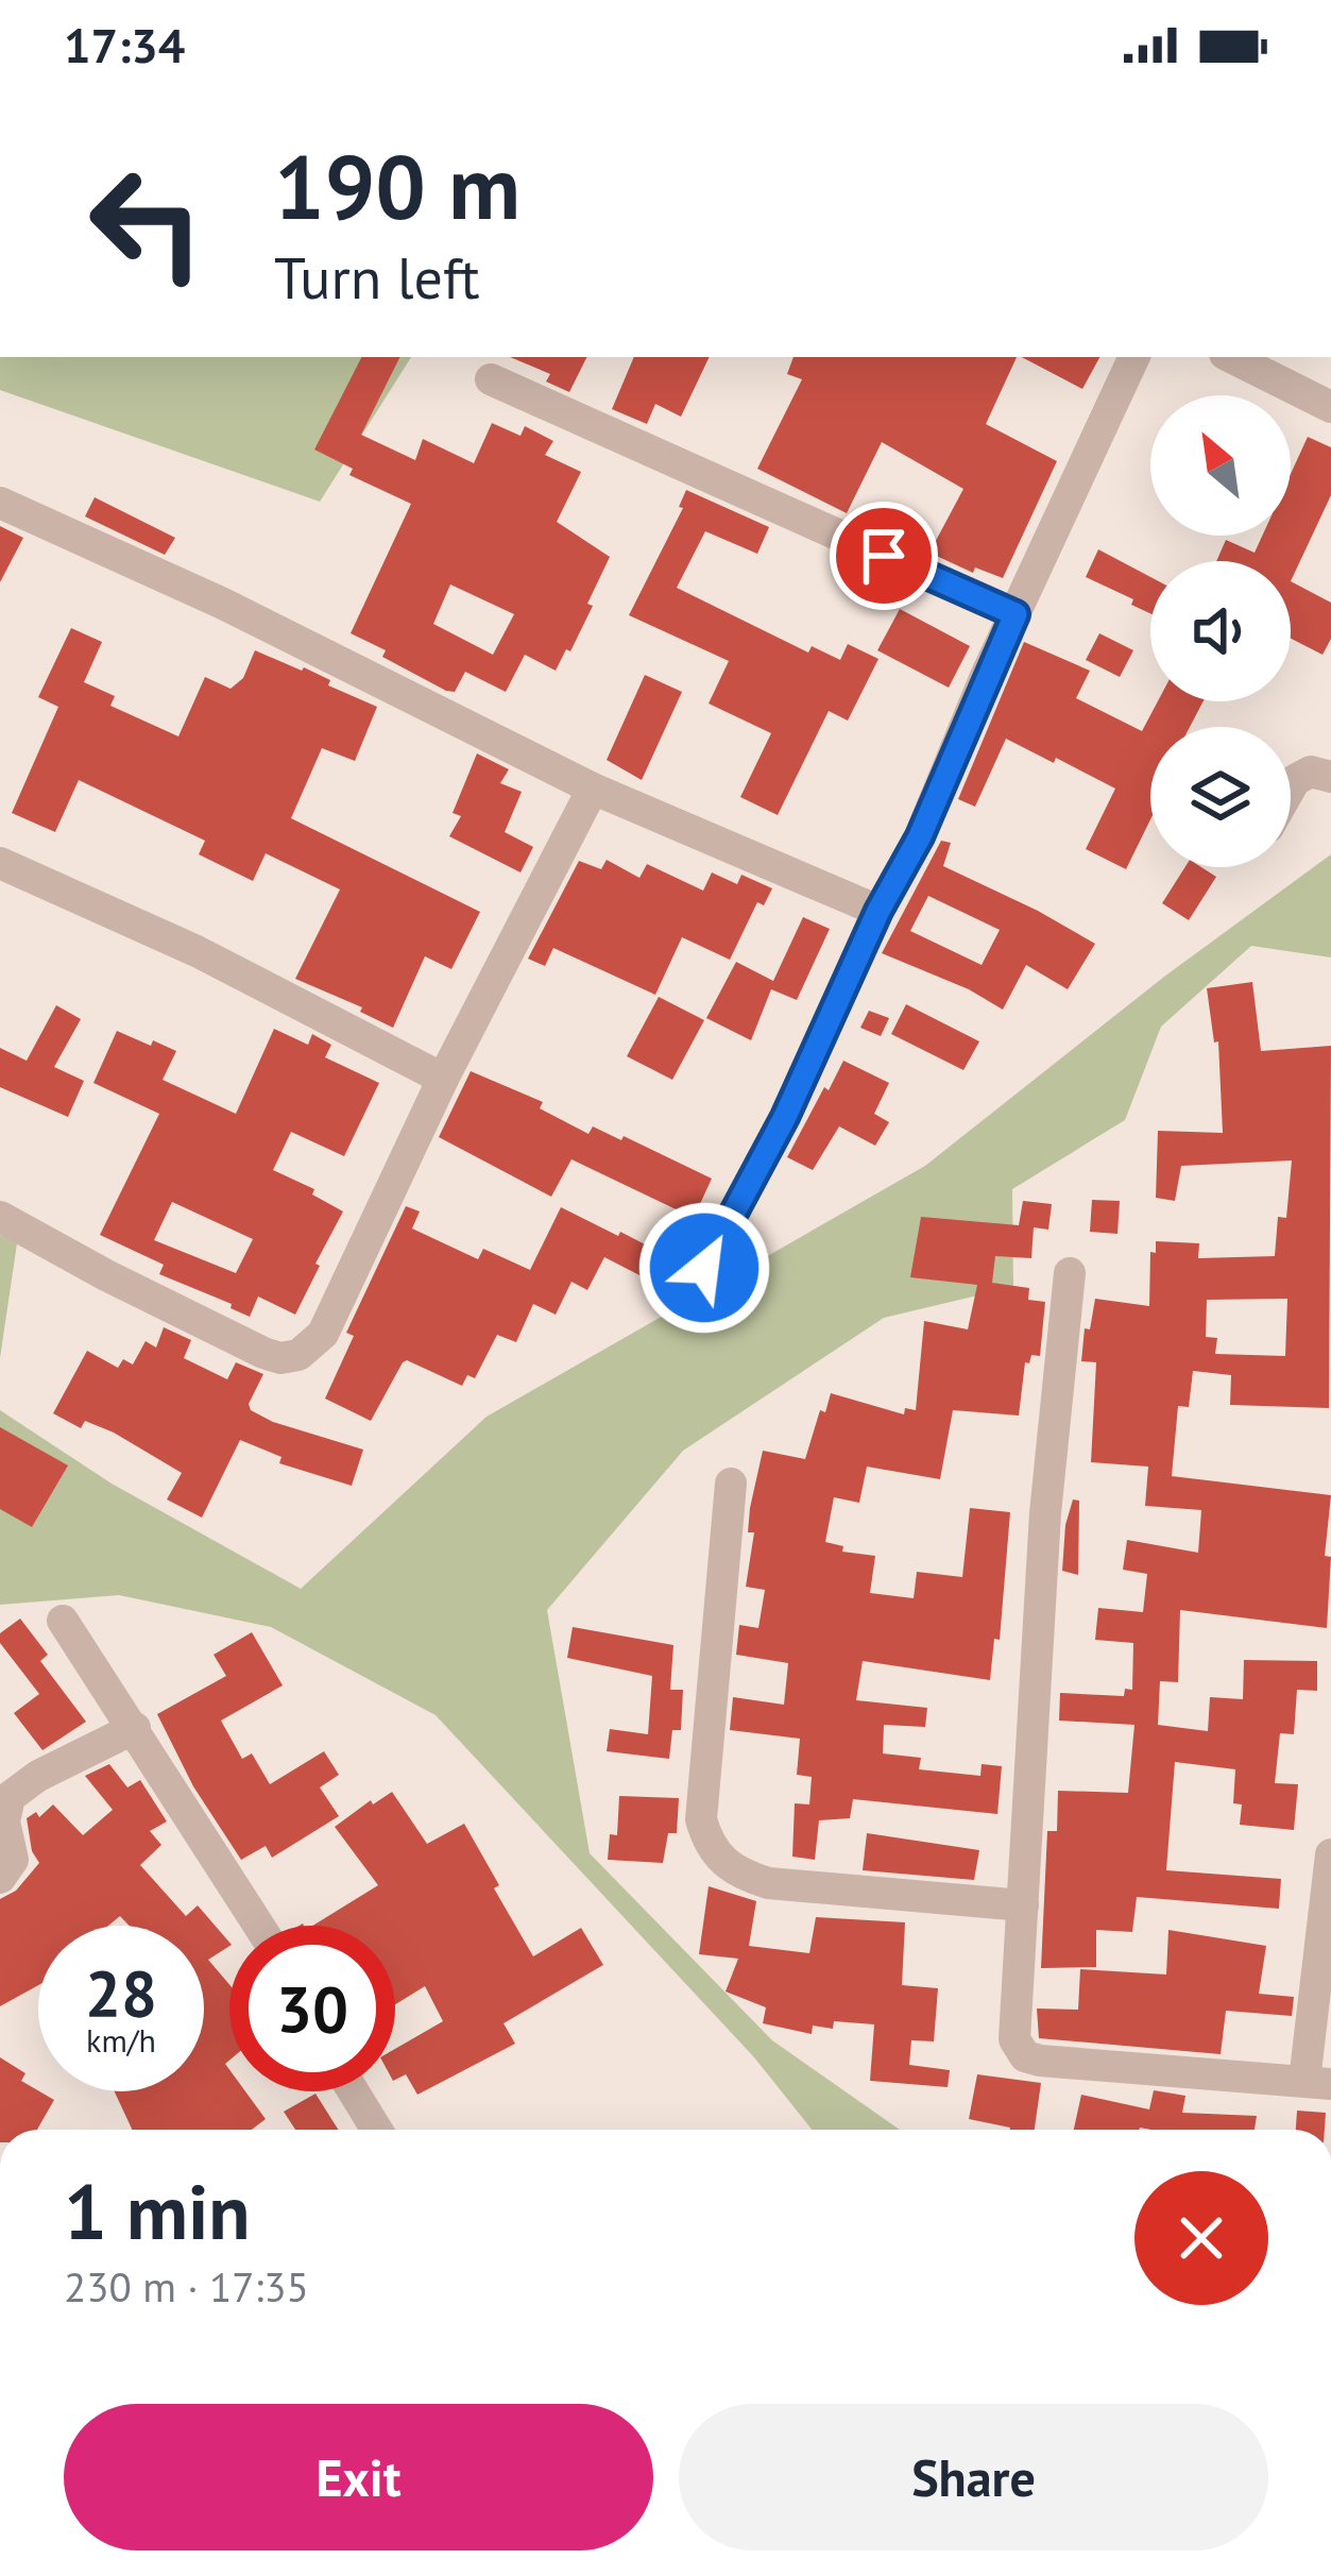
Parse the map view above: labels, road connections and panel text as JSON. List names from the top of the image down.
{
  "north": "top left",
  "page": {
    "status": "17:34",
    "turn": ["190 m", "Turn left"],
    "speed": "28 km/h",
    "limit": "30",
    "heading": ["1 min", "230 m · 17:35"],
    "buttons": ["Exit", "Share"]
  }
}
